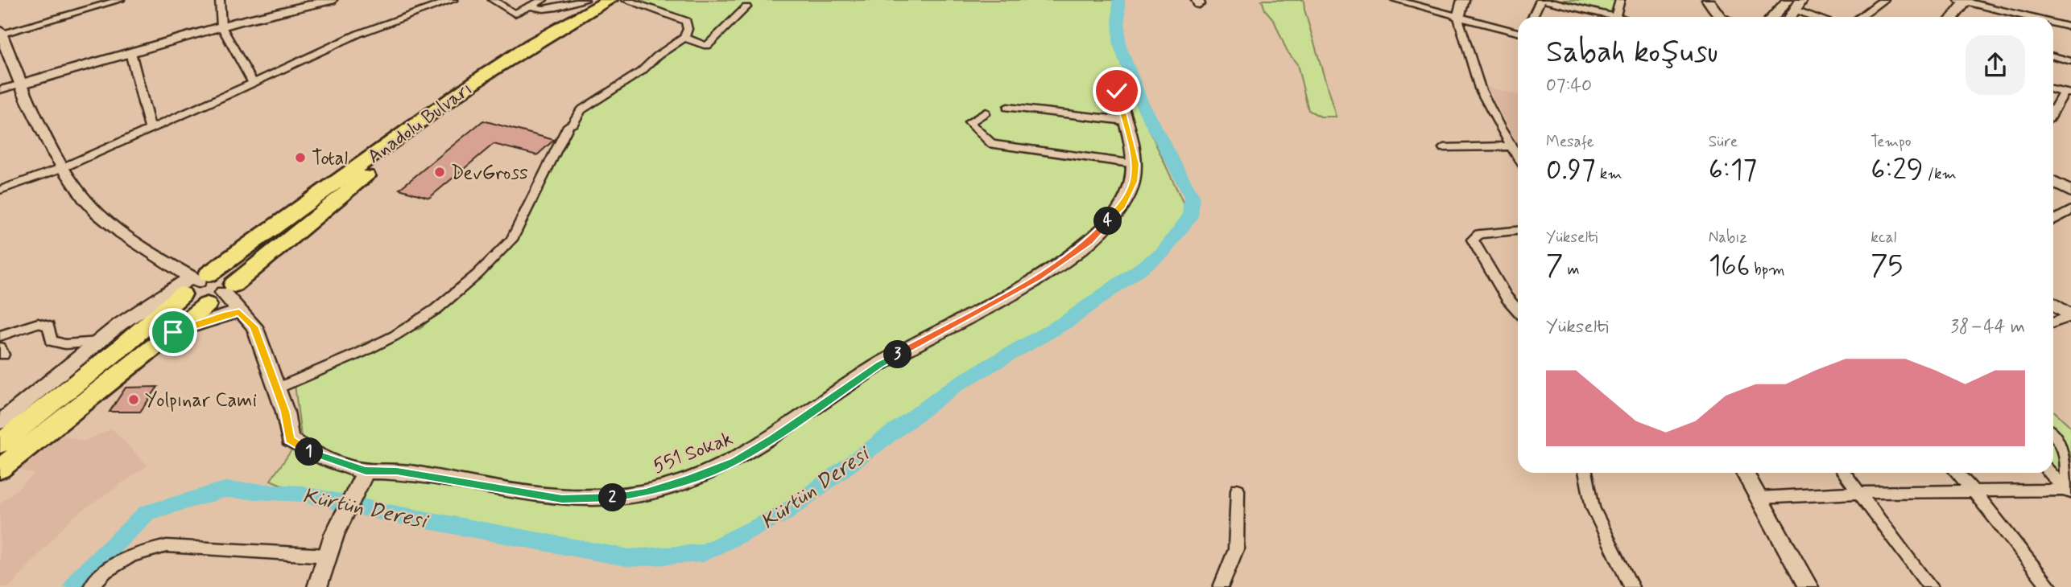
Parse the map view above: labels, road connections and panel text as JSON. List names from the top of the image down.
{
  "streets": {
    "highway": ["Anadolu Bulvarı"],
    "street": ["551 Sokak"]
  },
  "crossings": [
    ["Anadolu Bulvarı", "551 Sokak"]
  ],
  "water": ["Kürtün Deresi"],
  "places": ["Total", "DevGross", "Yolpınar Cami"],
  "page": {
    "heading": ["Sabah koşusu", "07:40"],
    "stats": [
      ["Mesafe", "0.97 km"],
      ["Süre", "6:17"],
      ["Tempo", "6:29 /km"],
      ["Yükselti", "7 m"],
      ["Nabız", "166 bpm"],
      ["kcal", "75"]
    ],
    "pins": [
      "4",
      "3",
      "1",
      "2"
    ],
    "chart": ["Yükselti", "38–44 m"]
  }
}
